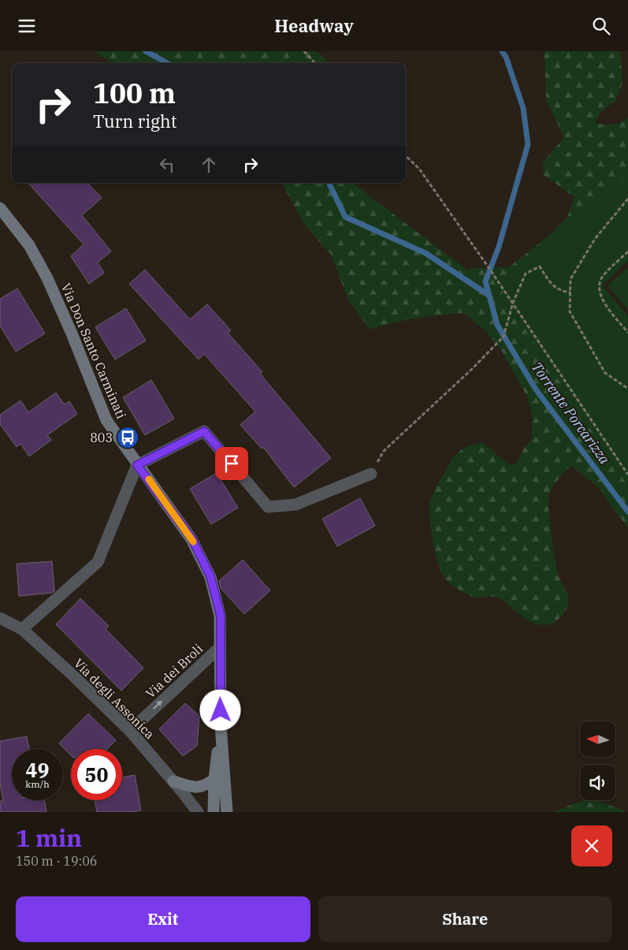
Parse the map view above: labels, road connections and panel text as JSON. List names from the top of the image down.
{
  "streets": {
    "main road": ["Via Don Santo Carminati"],
    "street": ["Via dei Broli", "Via degli Assonica"]
  },
  "crossings": [
    ["Via Don Santo Carminati", "Via dei Broli"],
    ["Via dei Broli", "Via degli Assonica"]
  ],
  "one_way": ["Via dei Broli"],
  "water": ["Torrente Porcarizza"],
  "places": {
    "bus stop": ["803"]
  },
  "north": "left",
  "page": {
    "header": "Headway",
    "turn": ["100 m", "Turn right"],
    "speed": "49 km/h",
    "limit": "50",
    "heading": ["1 min", "150 m · 19:06"],
    "buttons": ["Exit", "Share"]
  }
}
